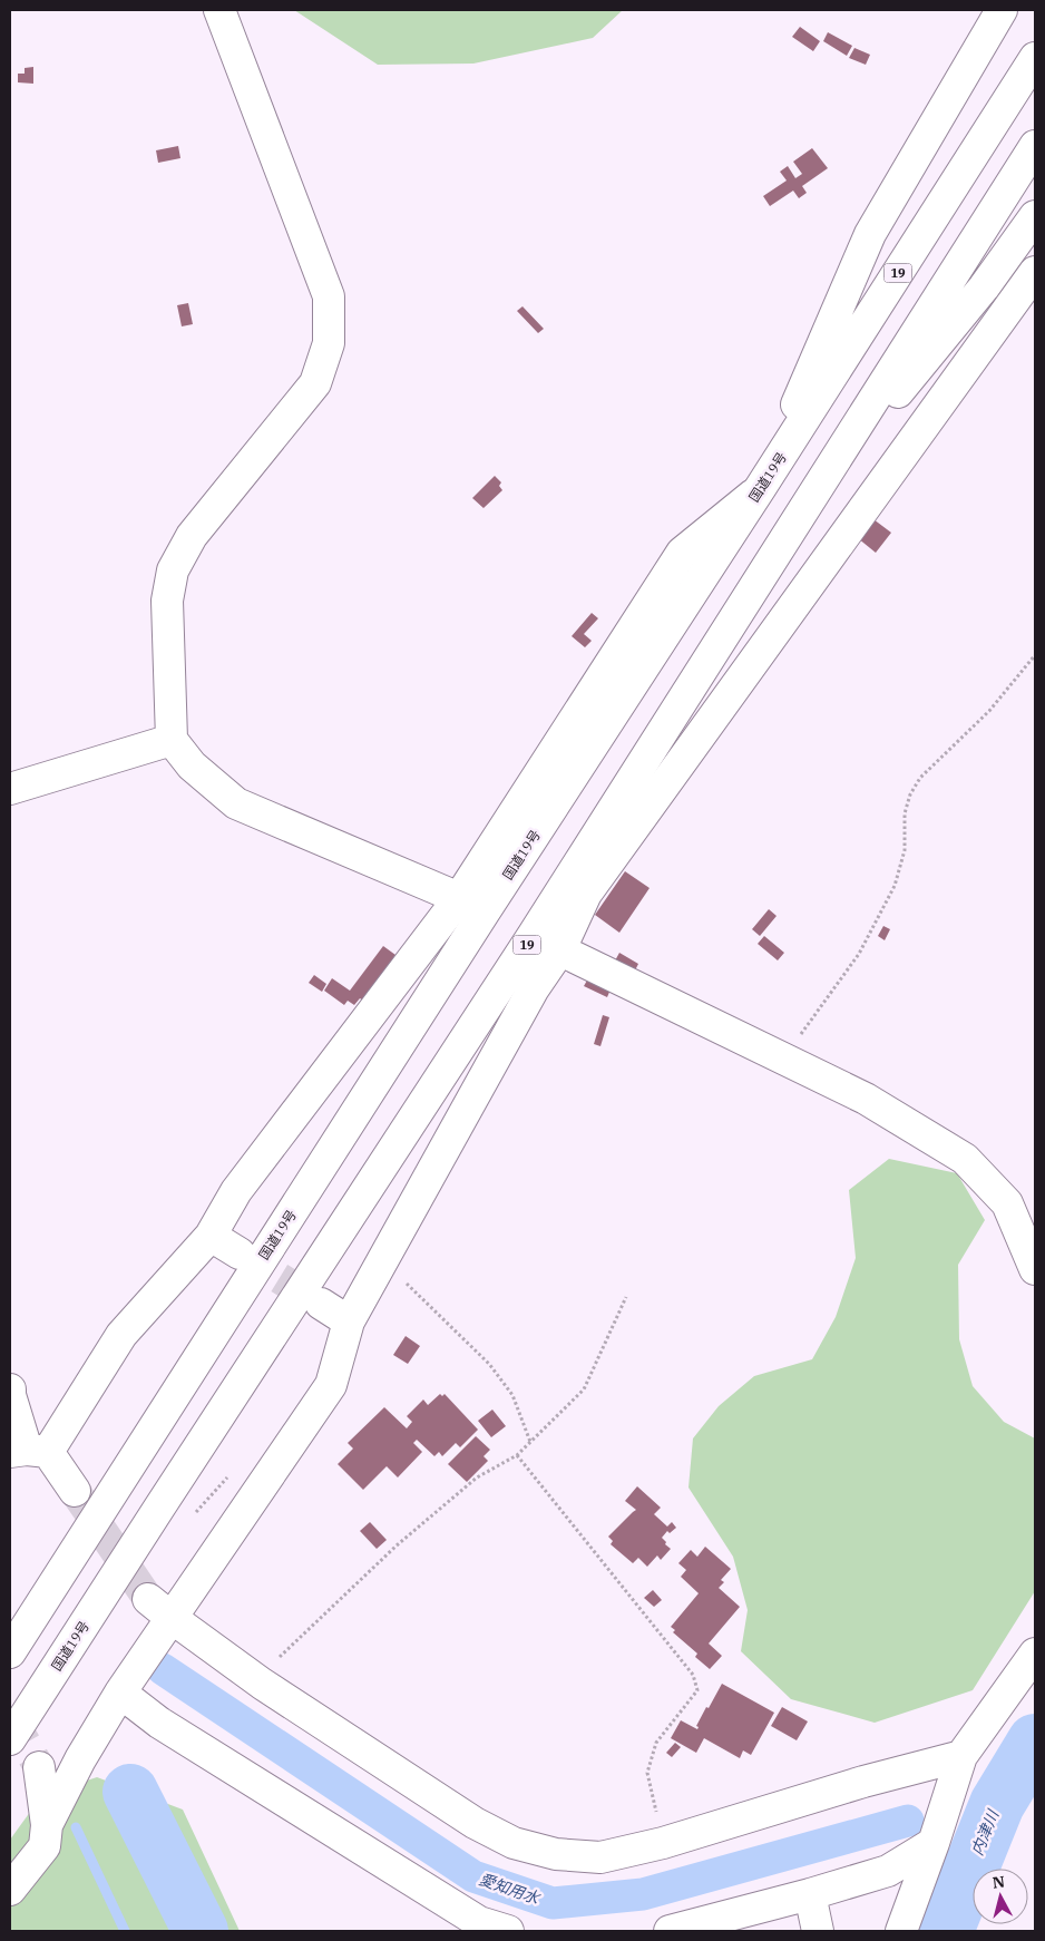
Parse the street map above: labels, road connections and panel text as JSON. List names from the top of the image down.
{
  "streets": {
    "main road": ["19", "国道19号"]
  },
  "water": ["内津川", "愛知用水"],
  "north": "top"
}
